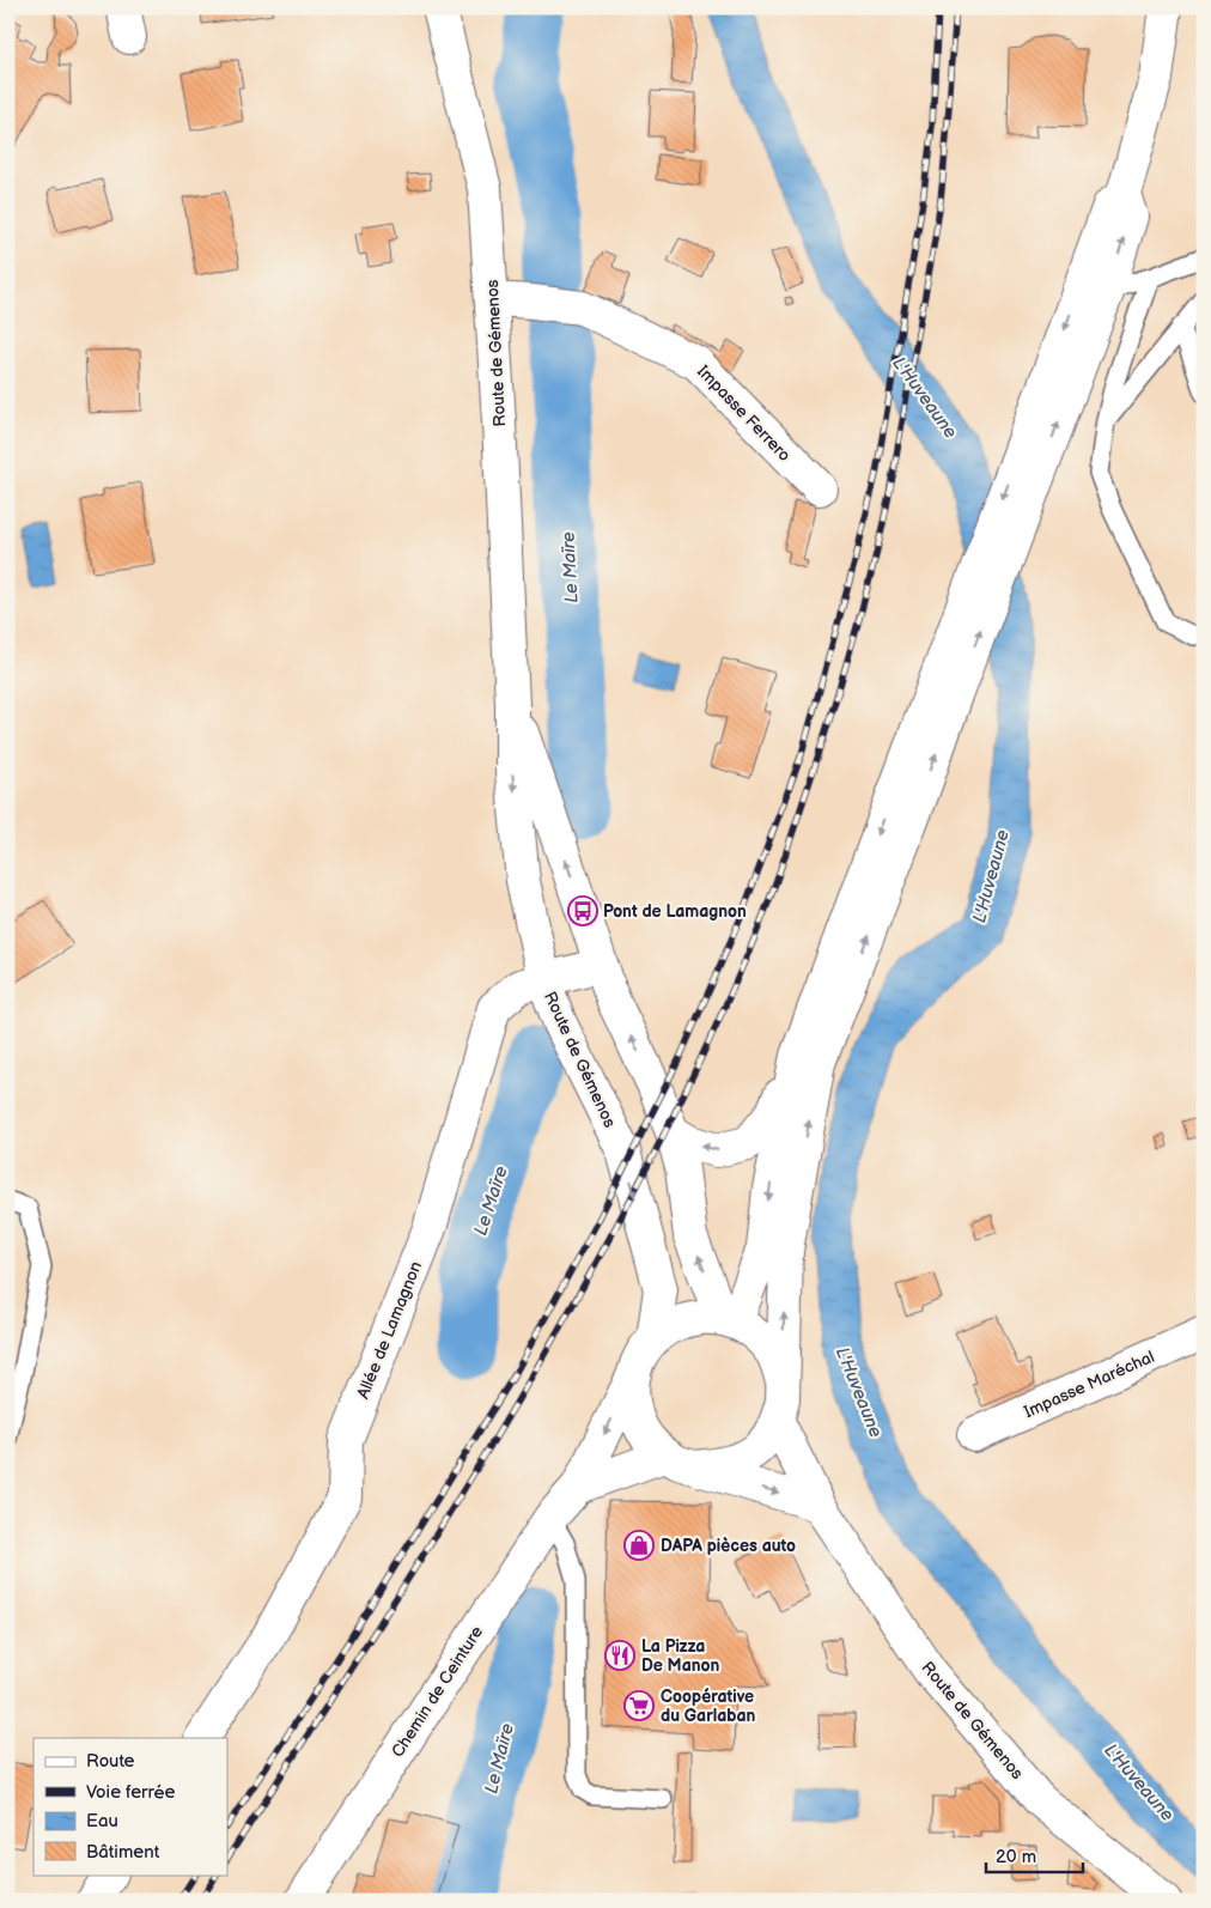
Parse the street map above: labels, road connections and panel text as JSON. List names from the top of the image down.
{
  "streets": {
    "street": [
      "Route de Gémenos",
      "Impasse Ferrero",
      "Allée de Lamagnon",
      "Impasse Maréchal",
      "Chemin de Ceinture"
    ]
  },
  "crossings": [
    ["Route de Gémenos", "Impasse Ferrero"],
    ["Route de Gémenos", "Allée de Lamagnon"],
    ["Route de Gémenos", "Chemin de Ceinture"]
  ],
  "water": ["L'Huveaune", "Le Maïre"],
  "places": {
    "bus stop": ["Pont de Lamagnon"],
    "shop": ["DAPA pièces auto"],
    "restaurant": ["La Pizza De Manon"],
    "supermarket": ["Coopérative du Garlaban"]
  },
  "legend": [
    "Route",
    "Voie ferrée",
    "Eau",
    "Bâtiment"
  ],
  "scale_bar": "20 m"
}
